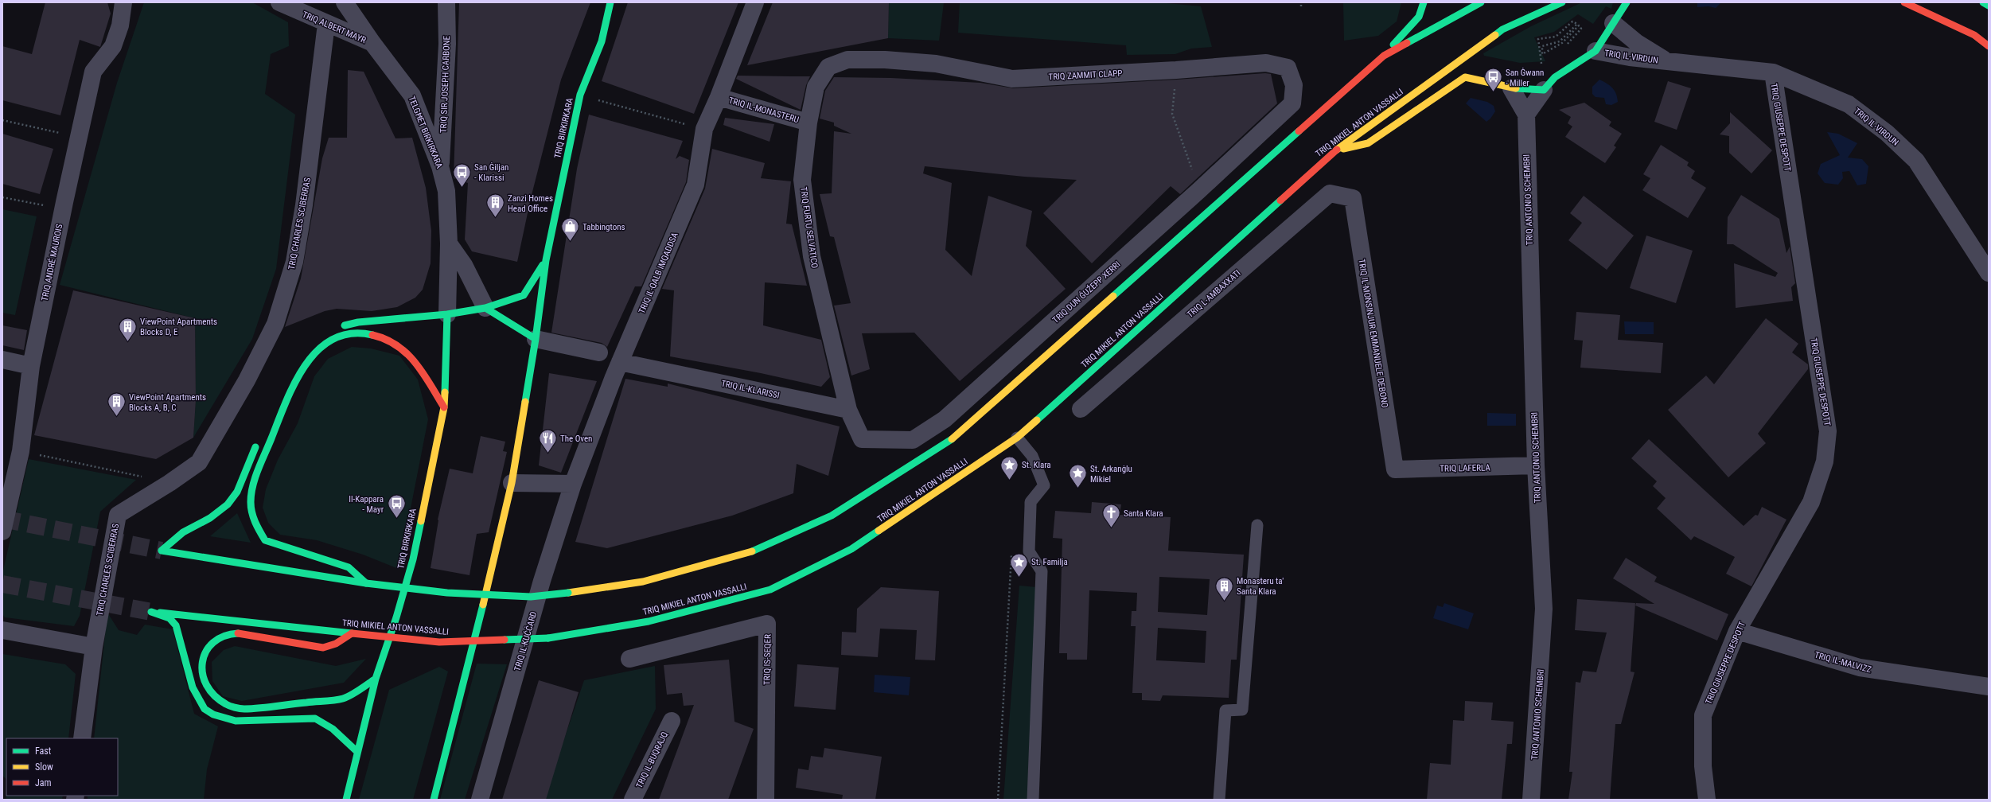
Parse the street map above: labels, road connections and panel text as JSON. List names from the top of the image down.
{
  "streets": {
    "main road": ["TRIQ MIKIEL ANTON VASSALLI", "TRIQ BIRKIRKARA"],
    "street": [
      "TRIQ ALBERT MAYR",
      "TRIQ IL-VIRDUN",
      "TRIQ ZAMMIT CLAPP",
      "TRIQ SIR JOSEPH CARBONE",
      "TRIQ IL-MONASTERU",
      "TRIQ GIUSEPPE DESPOTT",
      "TELGĦET BIRKIRKARA",
      "TRIQ ANTONIO SCHEMBRI",
      "TRIQ CHARLES SCIBERRAS",
      "TRIQ FURTU SELVATICO",
      "TRIQ ANDRÉ MAUROIS",
      "TRIQ IL-QALB IMQADDSA",
      "TRIQ DUN ǴUŹEPP XERRI",
      "TRIQ L-AMBAXXATI",
      "TRIQ IL-MONSINJUR EMMANUELE DEBONO",
      "TRIQ IL-KLARISSI",
      "TRIQ LAFERLA",
      "TRIQ IL-KUĊĊARD",
      "TRIQ IS-SEQER",
      "TRIQ IL-MALVIZZ",
      "TRIQ IL-BUQRAJQ"
    ]
  },
  "crossings": [
    ["TRIQ ALBERT MAYR", "TELGĦET BIRKIRKARA"],
    ["TRIQ ALBERT MAYR", "TRIQ CHARLES SCIBERRAS"],
    ["TRIQ IL-VIRDUN", "TRIQ GIUSEPPE DESPOTT"],
    ["TRIQ ZAMMIT CLAPP", "TRIQ FURTU SELVATICO"],
    ["TRIQ ZAMMIT CLAPP", "TRIQ DUN ǴUŹEPP XERRI"],
    ["TRIQ SIR JOSEPH CARBONE", "TELGĦET BIRKIRKARA"],
    ["TRIQ IL-MONASTERU", "TRIQ FURTU SELVATICO"],
    ["TRIQ IL-MONASTERU", "TRIQ IL-QALB IMQADDSA"],
    ["TRIQ MIKIEL ANTON VASSALLI", "TRIQ BIRKIRKARA"],
    ["TRIQ GIUSEPPE DESPOTT", "TRIQ IL-MALVIZZ"],
    ["TRIQ BIRKIRKARA", "TELGĦET BIRKIRKARA"],
    ["TRIQ ANTONIO SCHEMBRI", "TRIQ LAFERLA"],
    ["TRIQ FURTU SELVATICO", "TRIQ DUN ǴUŹEPP XERRI"],
    ["TRIQ FURTU SELVATICO", "TRIQ IL-KLARISSI"],
    ["TRIQ IL-QALB IMQADDSA", "TRIQ IL-KLARISSI"],
    ["TRIQ IL-QALB IMQADDSA", "TRIQ IL-KUĊĊARD"],
    ["TRIQ DUN ǴUŹEPP XERRI", "TRIQ IL-KLARISSI"],
    ["TRIQ L-AMBAXXATI", "TRIQ IL-MONSINJUR EMMANUELE DEBONO"],
    ["TRIQ IL-MONSINJUR EMMANUELE DEBONO", "TRIQ LAFERLA"]
  ],
  "places": {
    "bus stop": ["San Ġwann - Miller", "San Ġiljan - Klarissi", "Il-Kappara - Mayr"],
    "building": [
      "Zanzi Homes Head Office",
      "ViewPoint Apartments Blocks D, E",
      "ViewPoint Apartments Blocks A, B, C",
      "Monasteru ta' Santa Klara"
    ],
    "shop": ["Tabbingtons"],
    "restaurant": ["The Oven"],
    "place": ["St. Klara", "St. Arkanġlu Mikiel", "St. Familja"],
    "church": ["Santa Klara"]
  },
  "legend": ["Fast", "Slow", "Jam"]
}
